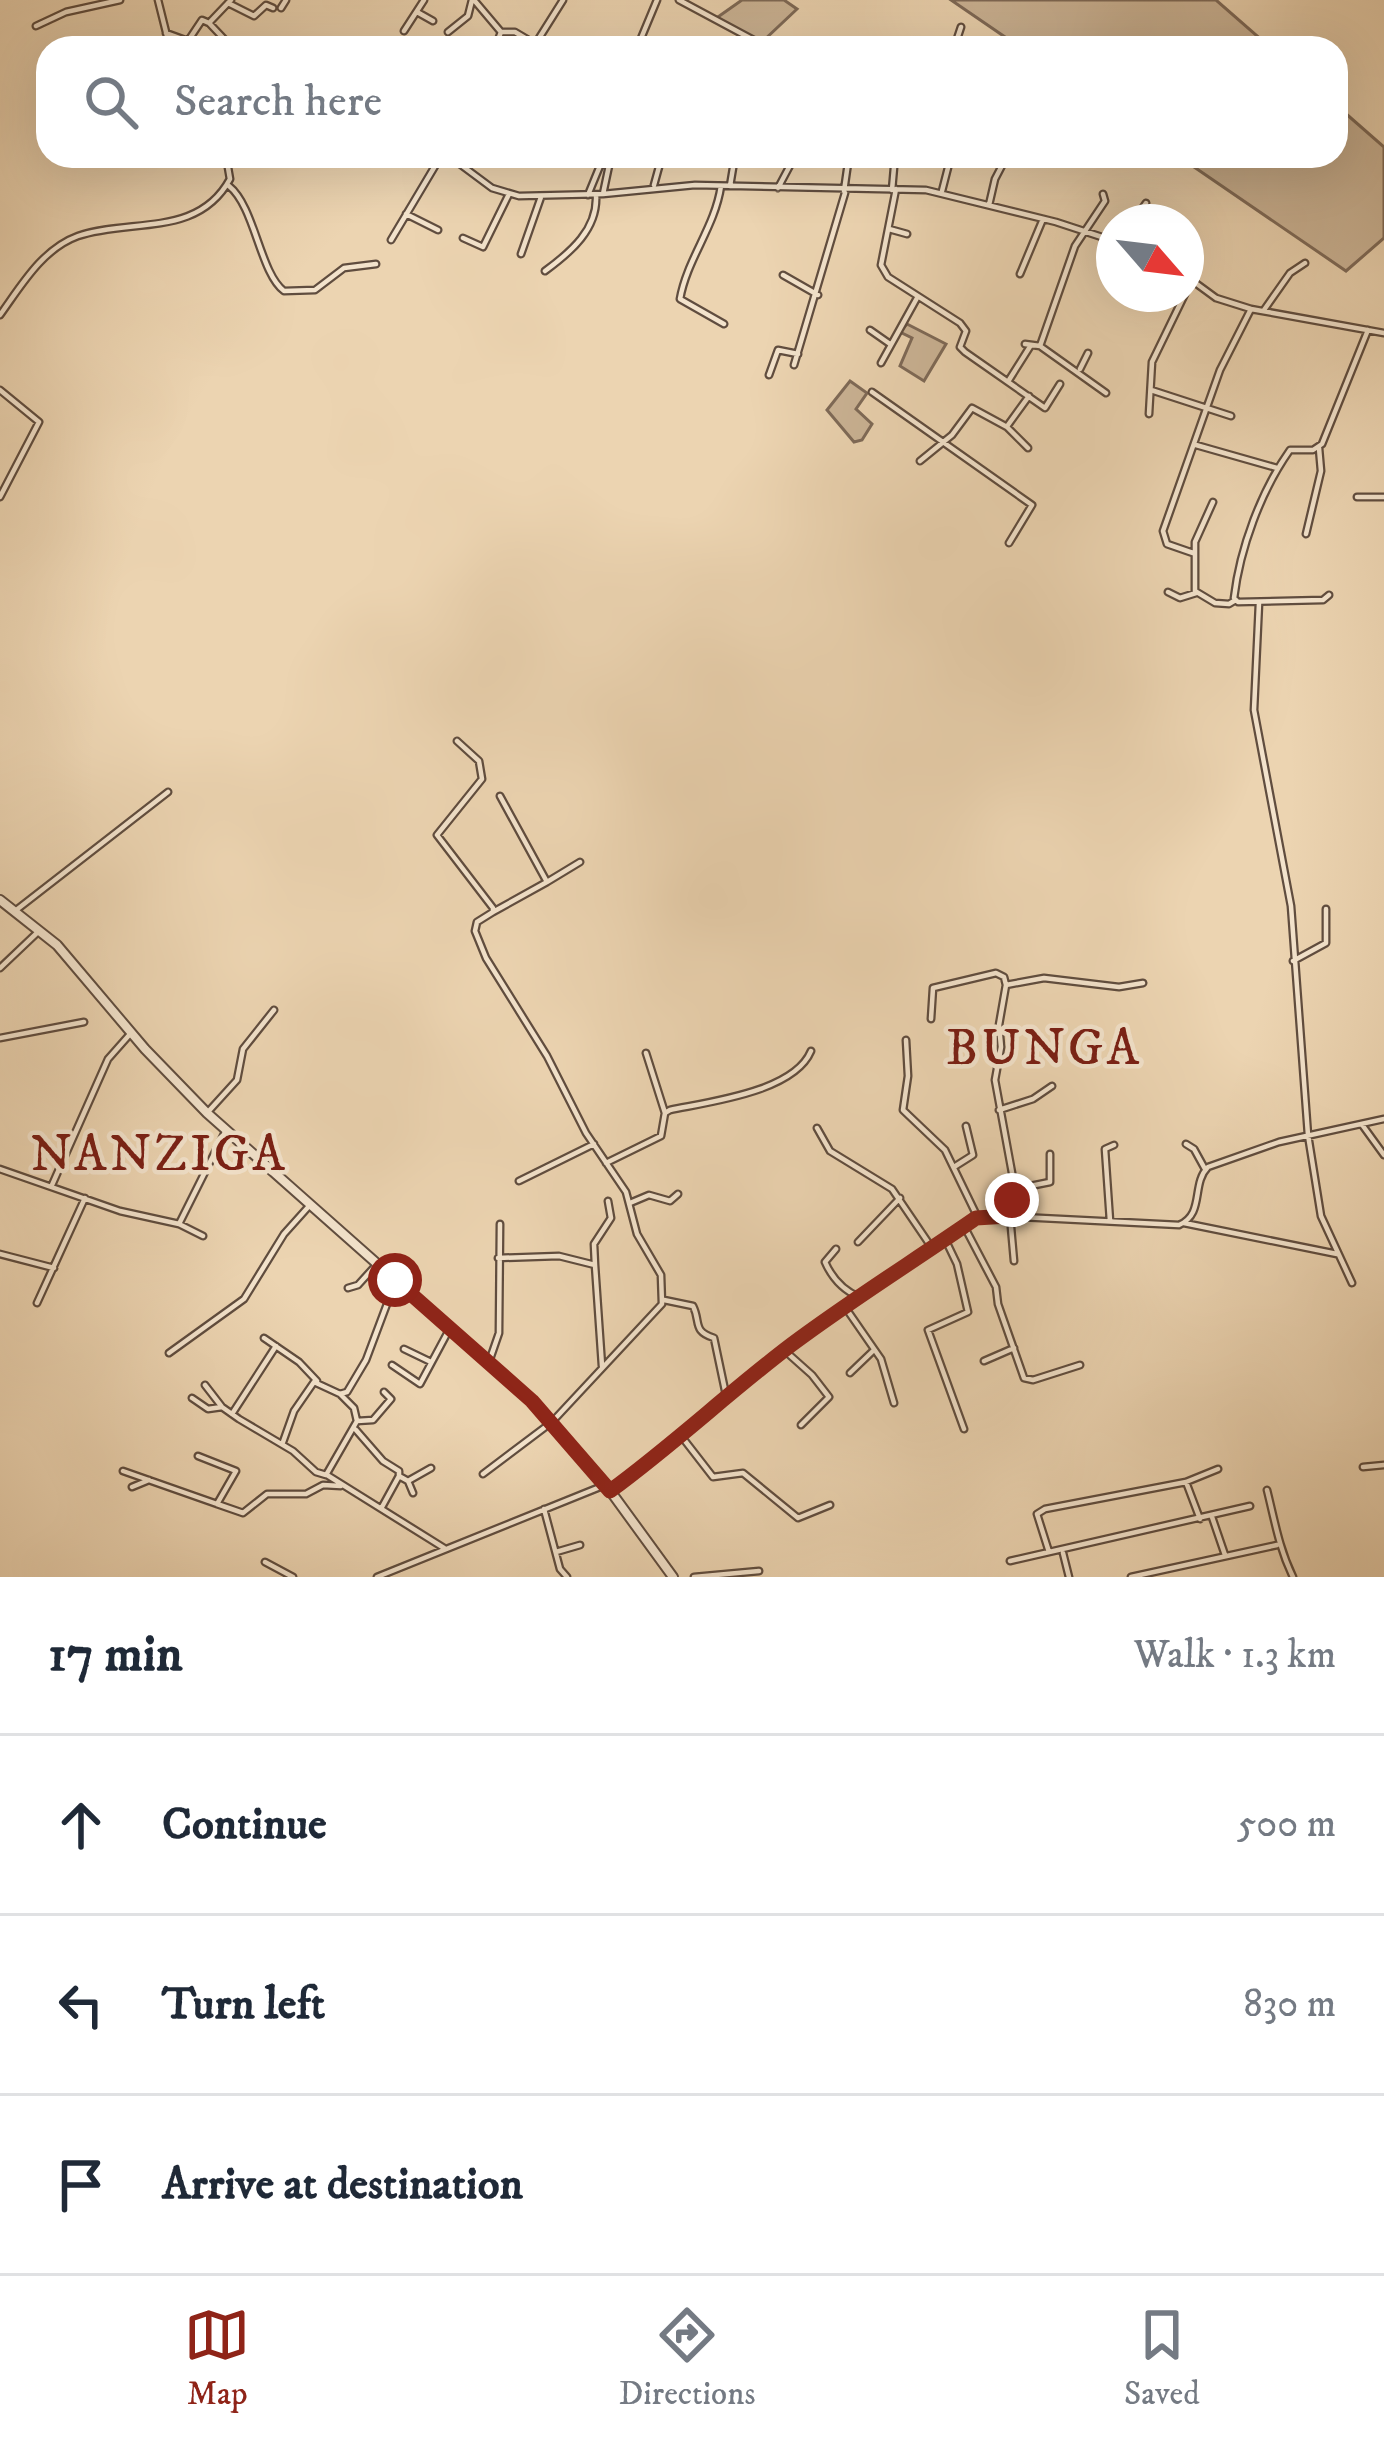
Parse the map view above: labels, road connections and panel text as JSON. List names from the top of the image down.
{
  "districts": ["BUNGA", "NANZIGA"],
  "north": "bottom right",
  "page": {
    "search": "Search here",
    "heading": ["17 min", "Walk · 1.3 km"],
    "list": [
      ["Continue", "500 m"],
      ["Turn left", "830 m"],
      "Arrive at destination"
    ],
    "nav": ["Map", "Directions", "Saved"]
  }
}
